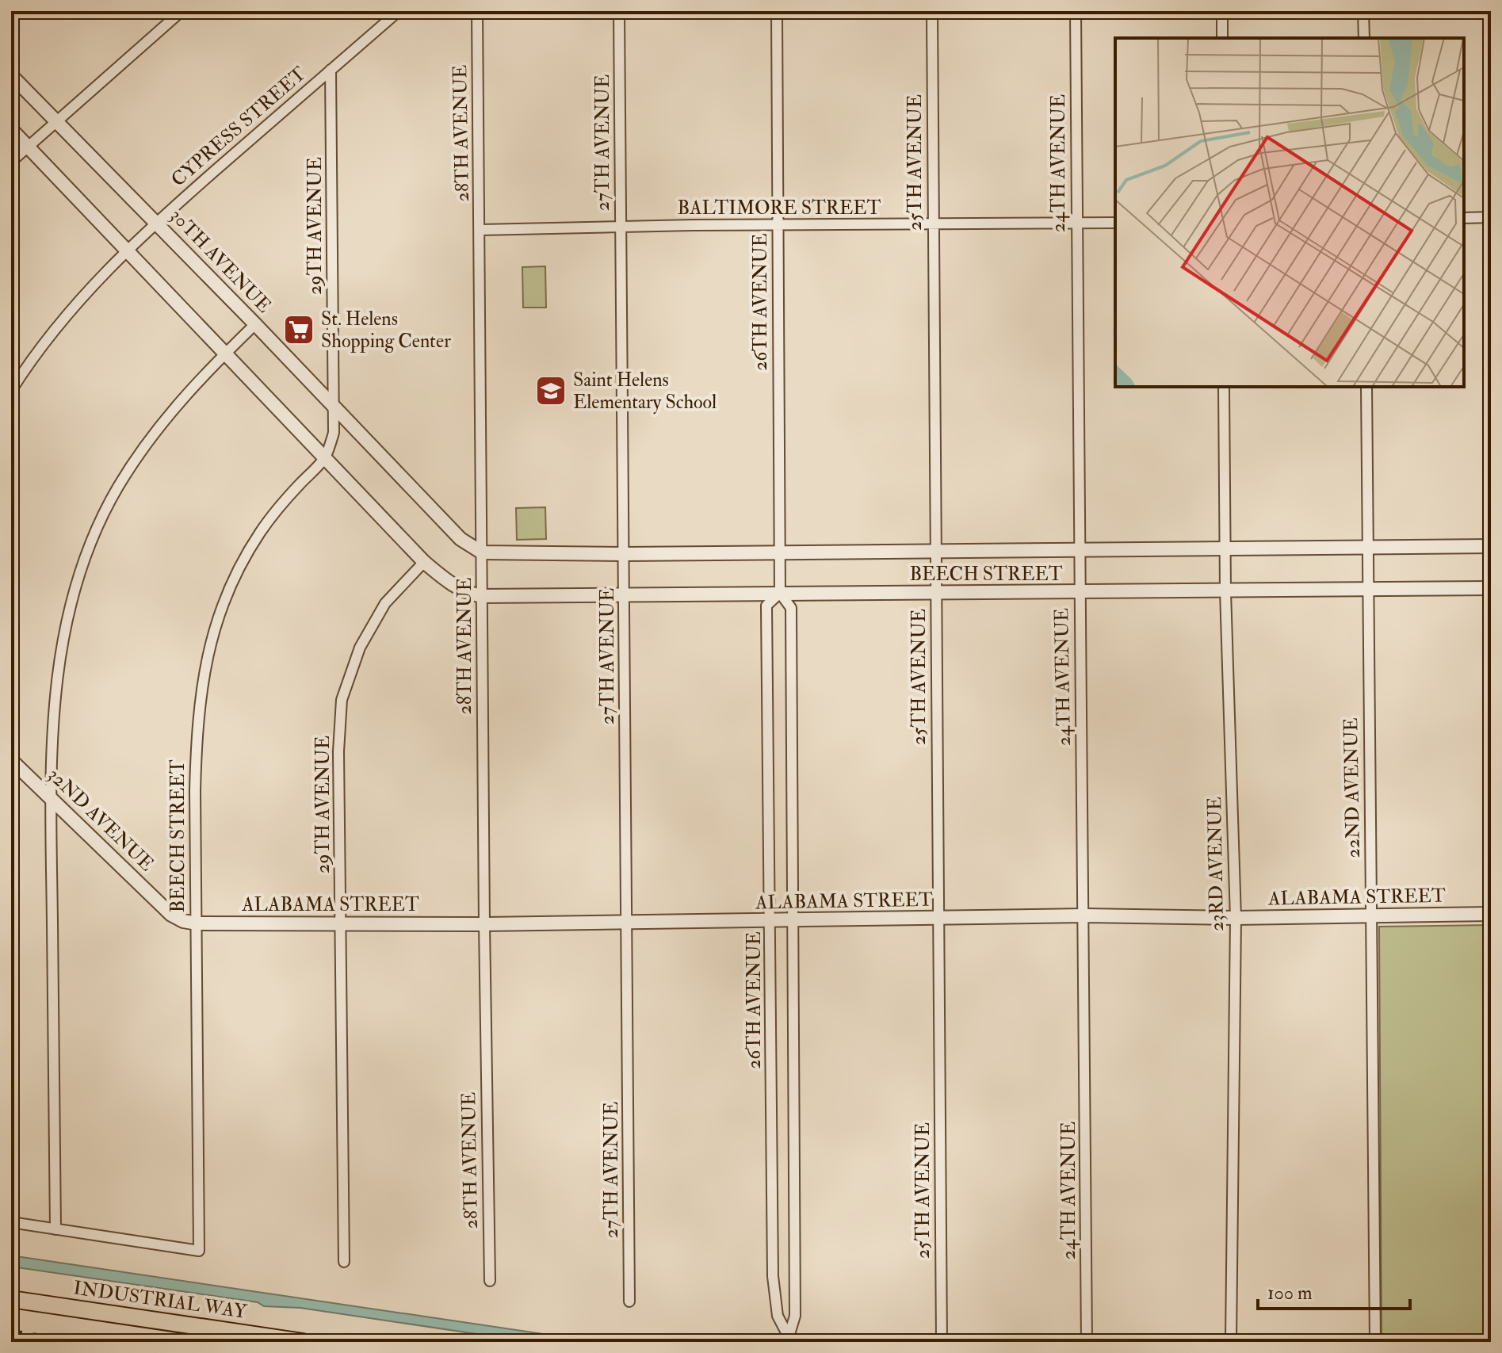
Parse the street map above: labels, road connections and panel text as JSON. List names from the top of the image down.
{
  "streets": {
    "main road": ["INDUSTRIAL WAY"],
    "street": [
      "CYPRESS STREET",
      "28TH AVENUE",
      "27TH AVENUE",
      "25TH AVENUE",
      "24TH AVENUE",
      "BALTIMORE STREET",
      "29TH AVENUE",
      "30TH AVENUE",
      "26TH AVENUE",
      "BEECH STREET",
      "22ND AVENUE",
      "32ND AVENUE",
      "23RD AVENUE",
      "ALABAMA STREET"
    ]
  },
  "crossings": [
    ["CYPRESS STREET", "29TH AVENUE"],
    ["CYPRESS STREET", "30TH AVENUE"],
    ["28TH AVENUE", "BALTIMORE STREET"],
    ["28TH AVENUE", "30TH AVENUE"],
    ["28TH AVENUE", "BEECH STREET"],
    ["28TH AVENUE", "ALABAMA STREET"],
    ["27TH AVENUE", "BALTIMORE STREET"],
    ["27TH AVENUE", "BEECH STREET"],
    ["27TH AVENUE", "ALABAMA STREET"],
    ["25TH AVENUE", "BALTIMORE STREET"],
    ["25TH AVENUE", "BEECH STREET"],
    ["25TH AVENUE", "ALABAMA STREET"],
    ["24TH AVENUE", "BALTIMORE STREET"],
    ["24TH AVENUE", "BEECH STREET"],
    ["24TH AVENUE", "ALABAMA STREET"],
    ["BALTIMORE STREET", "26TH AVENUE"],
    ["29TH AVENUE", "30TH AVENUE"],
    ["29TH AVENUE", "BEECH STREET"],
    ["29TH AVENUE", "ALABAMA STREET"],
    ["30TH AVENUE", "BEECH STREET"],
    ["26TH AVENUE", "BEECH STREET"],
    ["26TH AVENUE", "ALABAMA STREET"],
    ["BEECH STREET", "22ND AVENUE"],
    ["BEECH STREET", "32ND AVENUE"],
    ["BEECH STREET", "23RD AVENUE"],
    ["BEECH STREET", "ALABAMA STREET"],
    ["22ND AVENUE", "ALABAMA STREET"],
    ["32ND AVENUE", "ALABAMA STREET"],
    ["23RD AVENUE", "ALABAMA STREET"]
  ],
  "places": {
    "supermarket": ["St. Helens Shopping Center"],
    "school or university": ["Saint Helens Elementary School"]
  },
  "scale_bar": "100 m"
}
